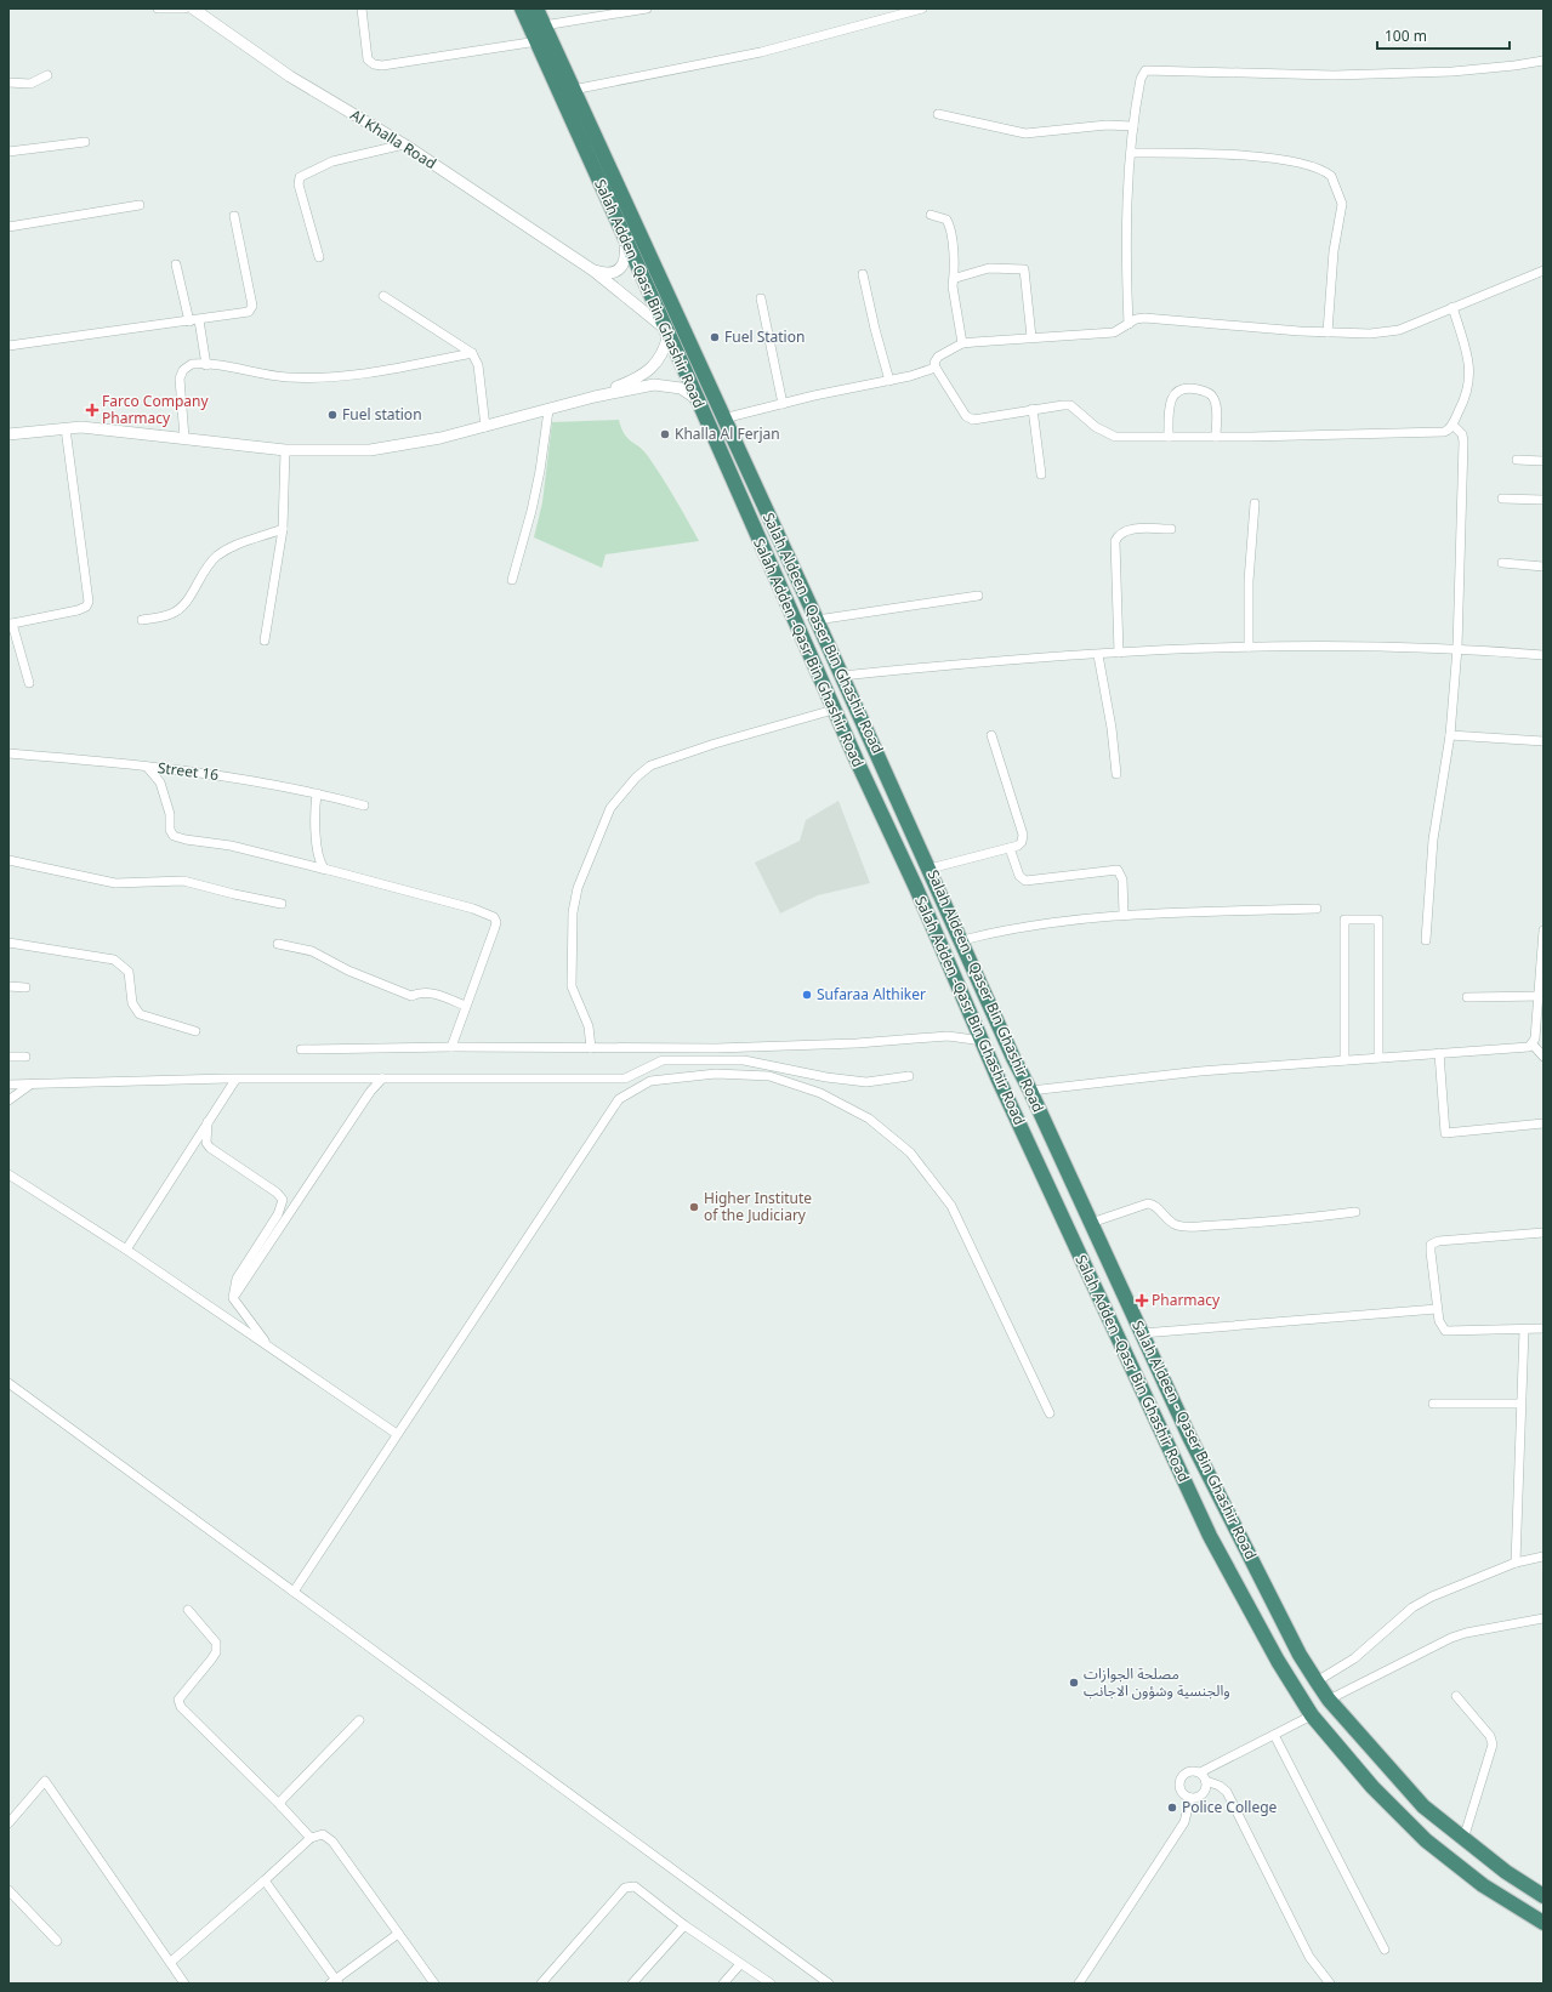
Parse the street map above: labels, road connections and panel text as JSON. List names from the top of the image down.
{
  "streets": {
    "highway": ["Salah Adden -Qasr Bin Ghashir Road", "Salah Aldeen - Qaser Bin Ghashir Road"],
    "street": ["Al Khalla Road", "Street 16"]
  },
  "crossings": [
    ["Al Khalla Road", "Salah Adden -Qasr Bin Ghashir Road"]
  ],
  "places": {
    "other": [
      "Fuel Station",
      "Fuel station",
      "Khalla Al Ferjan",
      "Sufaraa Althiker",
      "Higher Institute of the Judiciary",
      "مصلحة الجوازات والجنسية وشؤون الاجانب",
      "Police College"
    ],
    "health": ["Farco Company Pharmacy", "Pharmacy"]
  },
  "scale_bar": "100 m"
}
